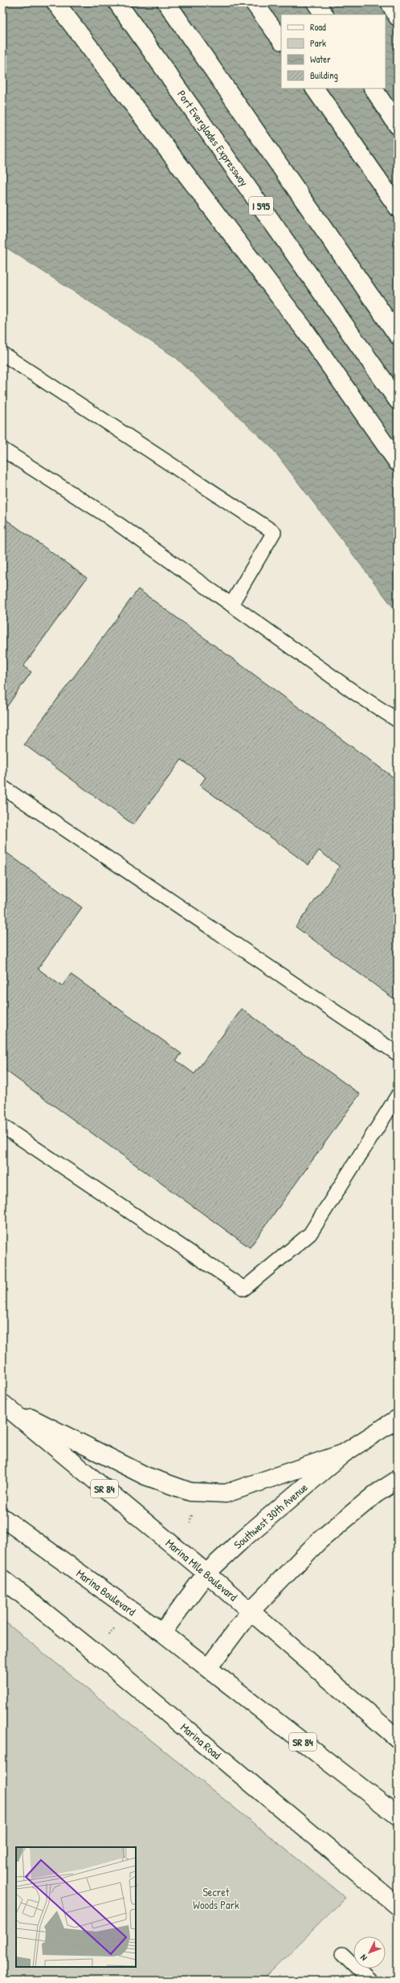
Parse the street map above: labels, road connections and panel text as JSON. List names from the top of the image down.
{
  "streets": {
    "main road": [
      "Port Everglades Expressway",
      "I 595",
      "SR 84",
      "Southwest 30th Avenue",
      "Marina Mile Boulevard",
      "Marina Boulevard",
      "Marina Road"
    ]
  },
  "crossings": [
    ["SR 84", "Marina Boulevard"],
    ["Southwest 30th Avenue", "Marina Mile Boulevard"],
    ["Southwest 30th Avenue", "Marina Boulevard"]
  ],
  "parks": ["Secret Woods Park"],
  "legend": [
    "Road",
    "Park",
    "Water",
    "Building"
  ],
  "north": "bottom left"
}
